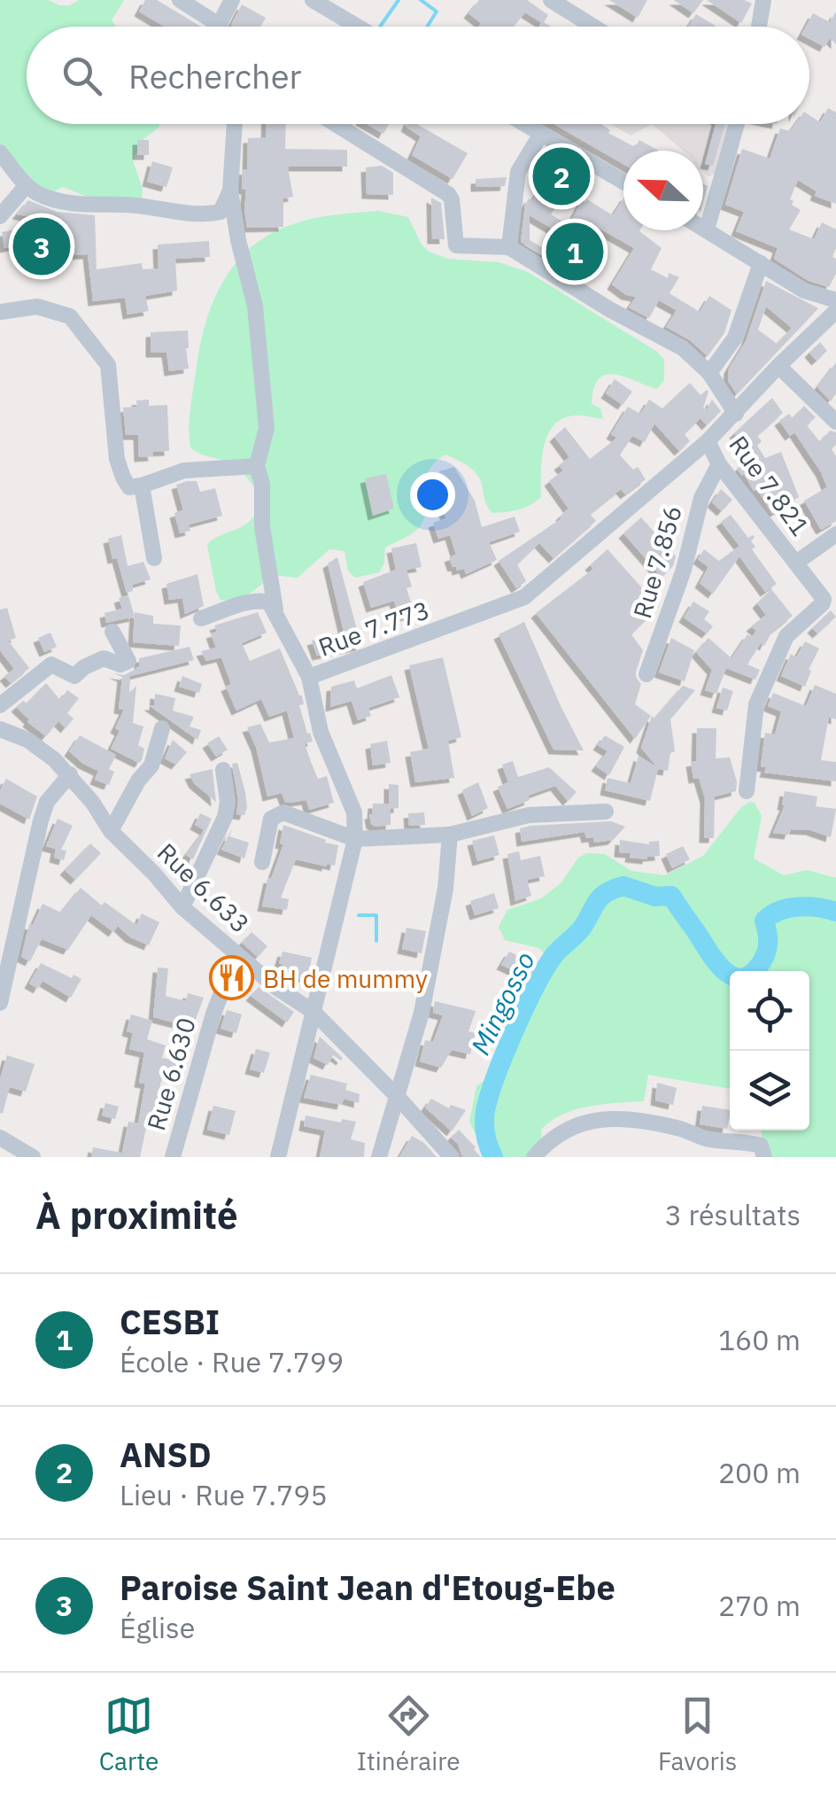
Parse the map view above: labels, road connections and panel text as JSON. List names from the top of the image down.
{
  "streets": {
    "street": [
      "Rue 7.821",
      "Rue 7.856",
      "Rue 7.773",
      "Rue 6.633",
      "Rue 6.630"
    ]
  },
  "crossings": [
    ["Rue 7.821", "Rue 7.856"],
    ["Rue 7.821", "Rue 7.773"],
    ["Rue 7.773", "Rue 6.633"],
    ["Rue 6.633", "Rue 6.630"]
  ],
  "water": ["Mingosso"],
  "places": {
    "restaurant": ["BH de mummy"]
  },
  "north": "left",
  "page": {
    "search": "Rechercher",
    "pins": ["2", "3", "1"],
    "heading": ["À proximité", "3 résultats"],
    "list": [
      {
        "mark": "1",
        "name": "CESBI",
        "note": "École · Rue 7.799",
        "value": "160 m"
      },
      {
        "mark": "2",
        "name": "ANSD",
        "note": "Lieu · Rue 7.795",
        "value": "200 m"
      },
      {
        "mark": "3",
        "name": "Paroise Saint Jean d'Etoug-Ebe",
        "note": "Église",
        "value": "270 m"
      }
    ],
    "nav": ["Carte", "Itinéraire", "Favoris"]
  }
}
